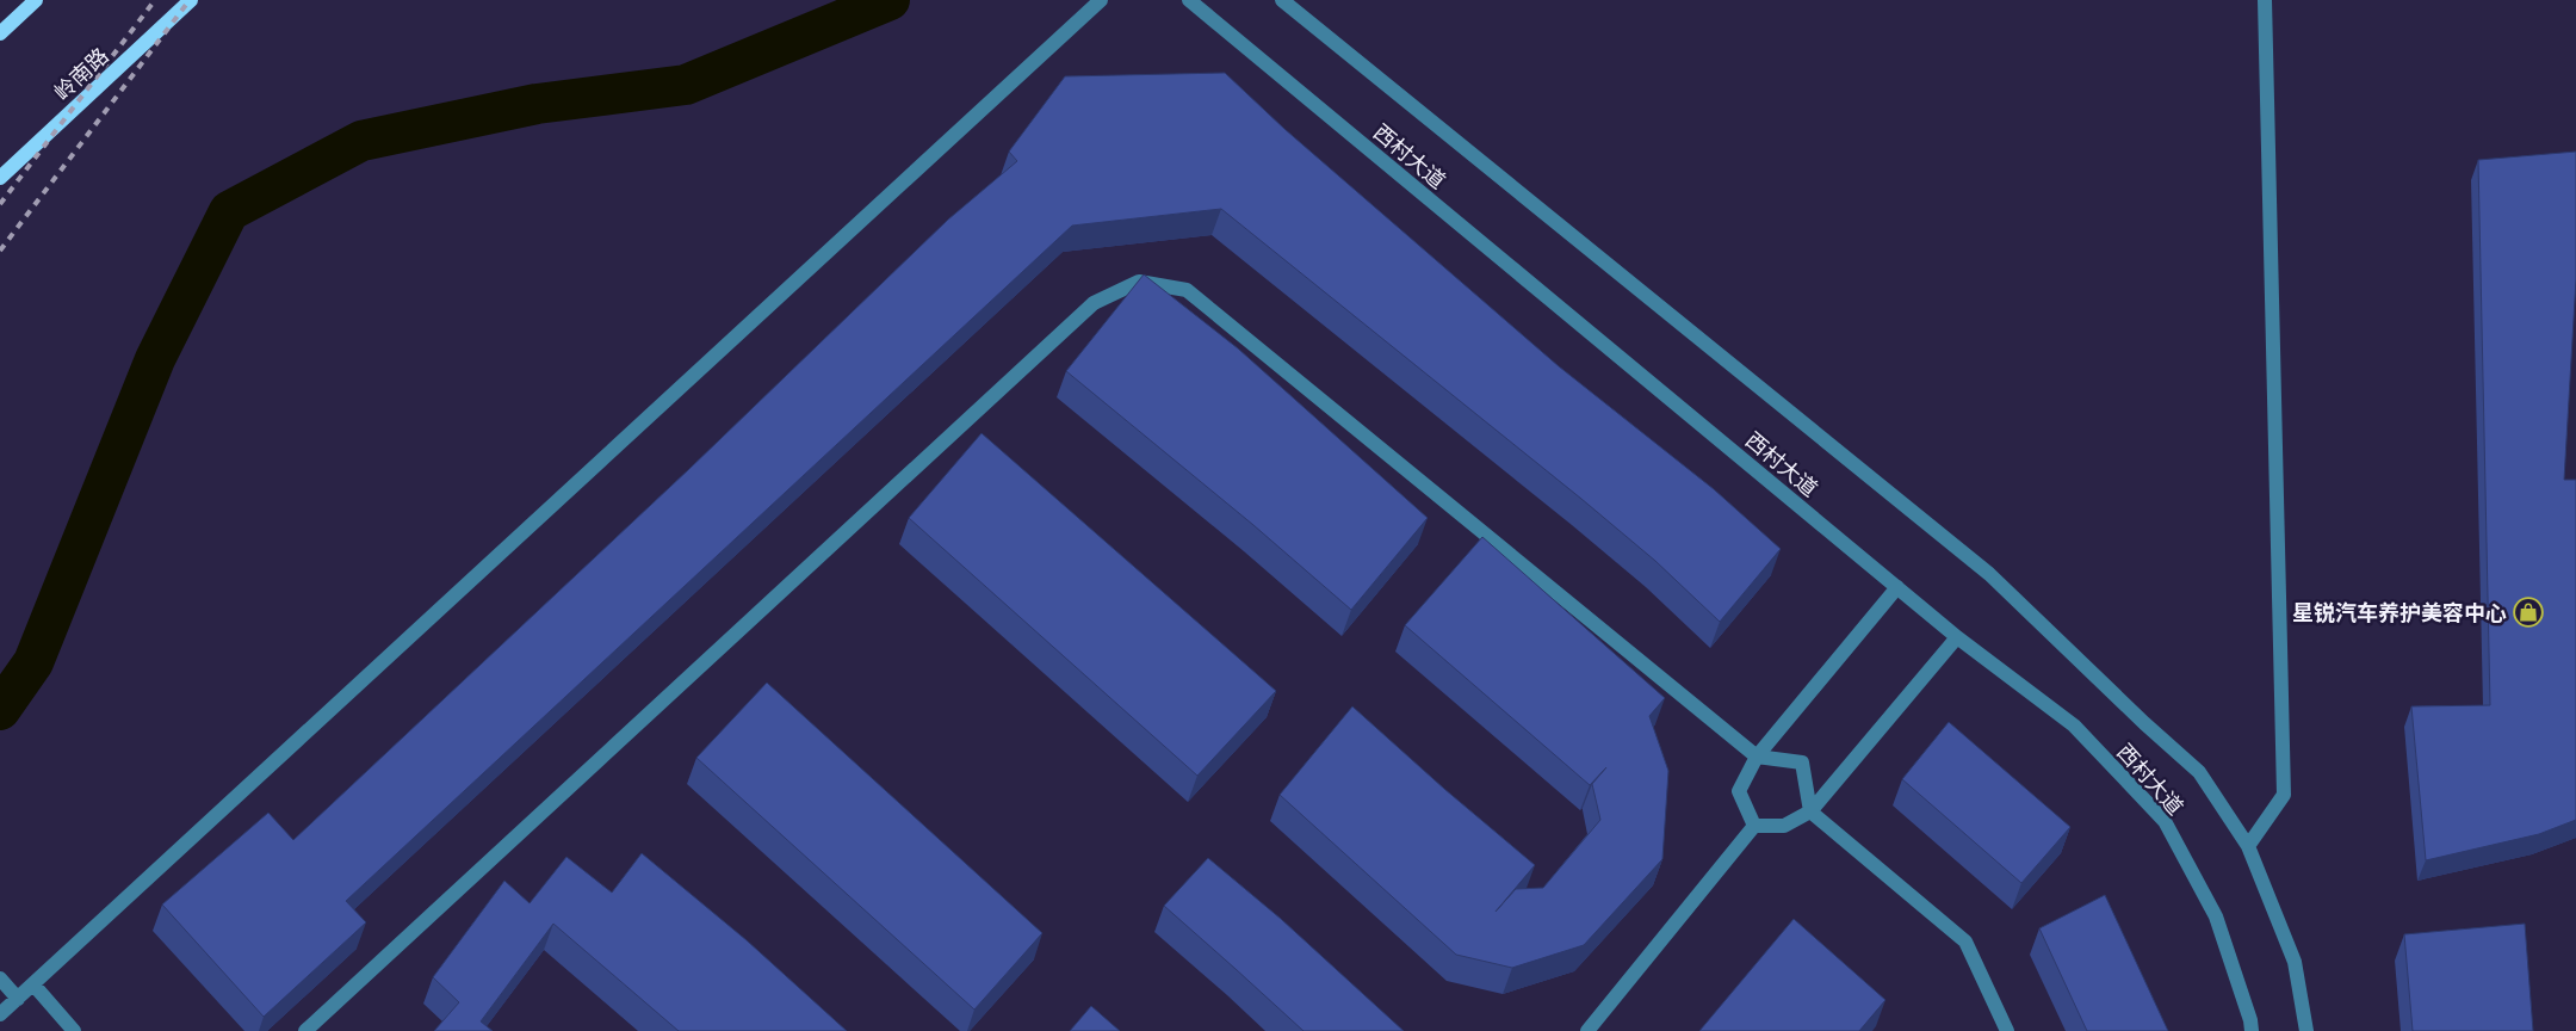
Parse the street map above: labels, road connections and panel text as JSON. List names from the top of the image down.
{
  "streets": {
    "main road": ["岭南路"],
    "street": ["西村大道"]
  },
  "places": {
    "shop": ["星锐汽车养护美容中心"]
  }
}
